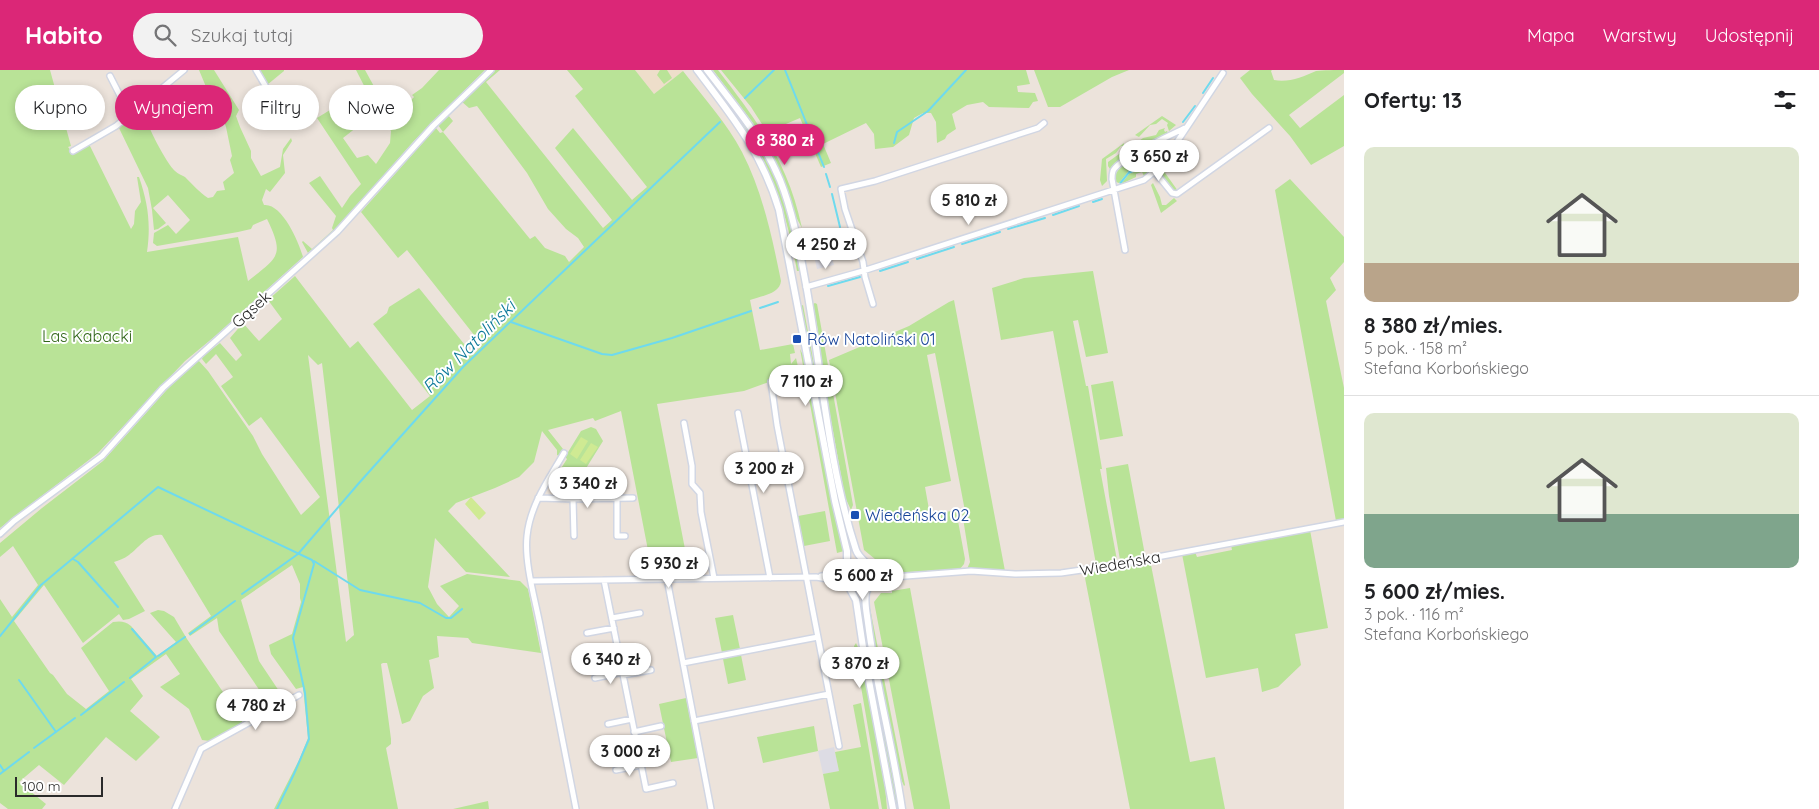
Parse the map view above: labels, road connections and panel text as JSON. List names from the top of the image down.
{
  "streets": {
    "street": ["Gąsek", "Wiedeńska"]
  },
  "water": ["Rów Natoliński"],
  "parks": ["Las Kabacki"],
  "places": {
    "transit": ["Rów Natoliński 01", "Wiedeńska 02"]
  },
  "scale_bar": "100 m",
  "page": {
    "header": "Habito",
    "search": "Szukaj tutaj",
    "nav": ["Mapa", "Warstwy", "Udostępnij"],
    "heading": "Oferty: 13",
    "chip": [
      "Kupno",
      "Wynajem",
      "Filtry",
      "Nowe"
    ],
    "price": [
      "8 380 zł",
      "3 650 zł",
      "5 810 zł",
      "4 250 zł",
      "7 110 zł",
      "3 200 zł",
      "3 340 zł",
      "5 930 zł",
      "5 600 zł",
      "6 340 zł",
      "3 870 zł",
      "4 780 zł",
      "3 000 zł"
    ],
    "list": [
      {
        "name": "8 380 zł/mies.",
        "note": "5 pok. · 158 m² · Stefana Korbońskiego"
      },
      {
        "name": "5 600 zł/mies.",
        "note": "3 pok. · 116 m² · Stefana Korbońskiego"
      }
    ],
    "scale": "100 m"
  }
}
